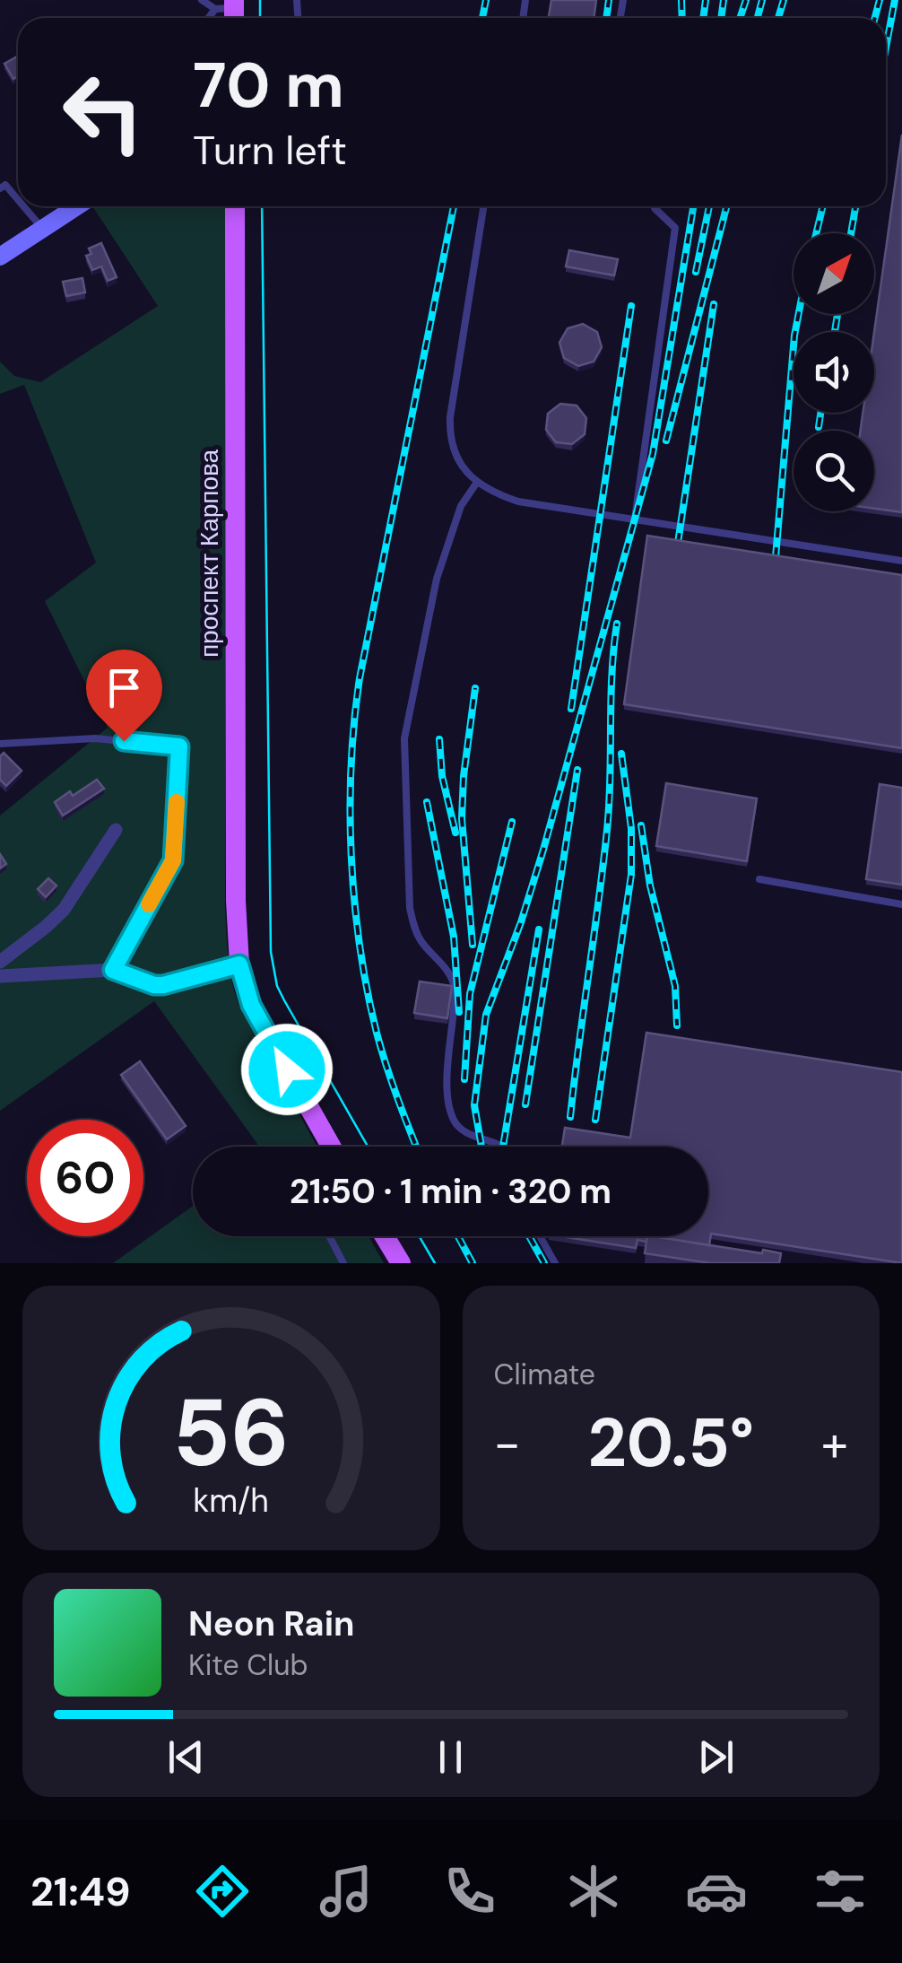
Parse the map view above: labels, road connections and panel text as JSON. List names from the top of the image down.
{
  "streets": {
    "main road": ["проспект Карпова"]
  },
  "north": "top right",
  "page": {
    "turn": ["70 m", "Turn left"],
    "limit": "60",
    "trip": "21:50 · 1 min · 320 m",
    "tile": "Climate",
    "heat": ["−", "20.5°", "+"],
    "song": ["Neon Rain", "Kite Club"],
    "tabs": "21:49",
    "gauge": ["56", "km/h"]
  }
}
